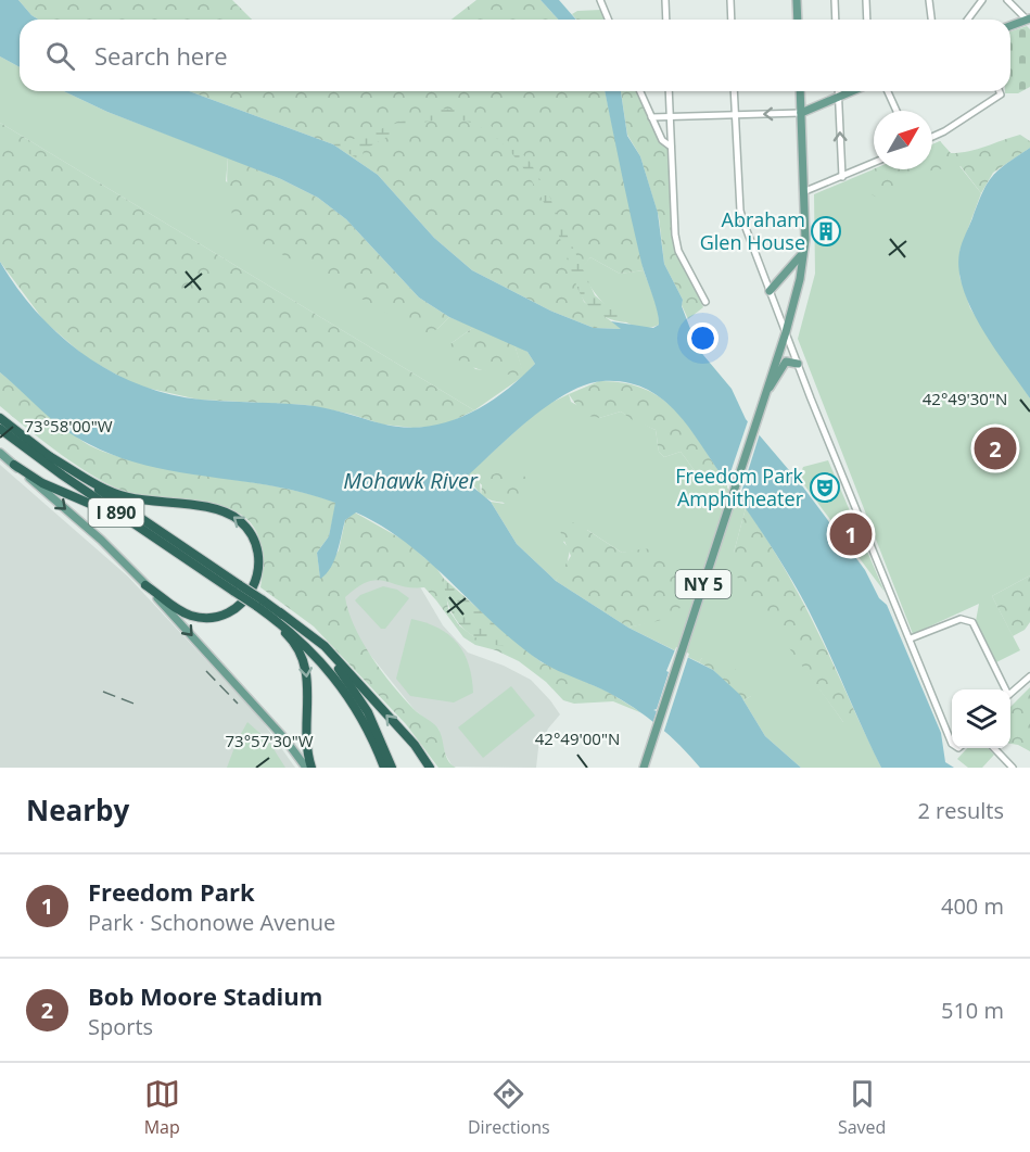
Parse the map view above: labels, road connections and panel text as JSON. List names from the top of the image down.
{
  "streets": {
    "highway": ["I 890"],
    "main road": ["NY 5"]
  },
  "water": ["Mohawk River"],
  "places": {
    "building": ["Abraham Glen House"],
    "theatre": ["Freedom Park Amphitheater"]
  },
  "north": "top right",
  "page": {
    "search": "Search here",
    "pins": ["2", "1"],
    "heading": ["Nearby", "2 results"],
    "list": [
      {
        "mark": "1",
        "name": "Freedom Park",
        "note": "Park · Schonowe Avenue",
        "value": "400 m"
      },
      {
        "mark": "2",
        "name": "Bob Moore Stadium",
        "note": "Sports",
        "value": "510 m"
      }
    ],
    "nav": ["Map", "Directions", "Saved"]
  },
  "coordinates": [
    "42°49'30\"N",
    "73°58'00\"W",
    "42°49'00\"N",
    "73°57'30\"W"
  ]
}
